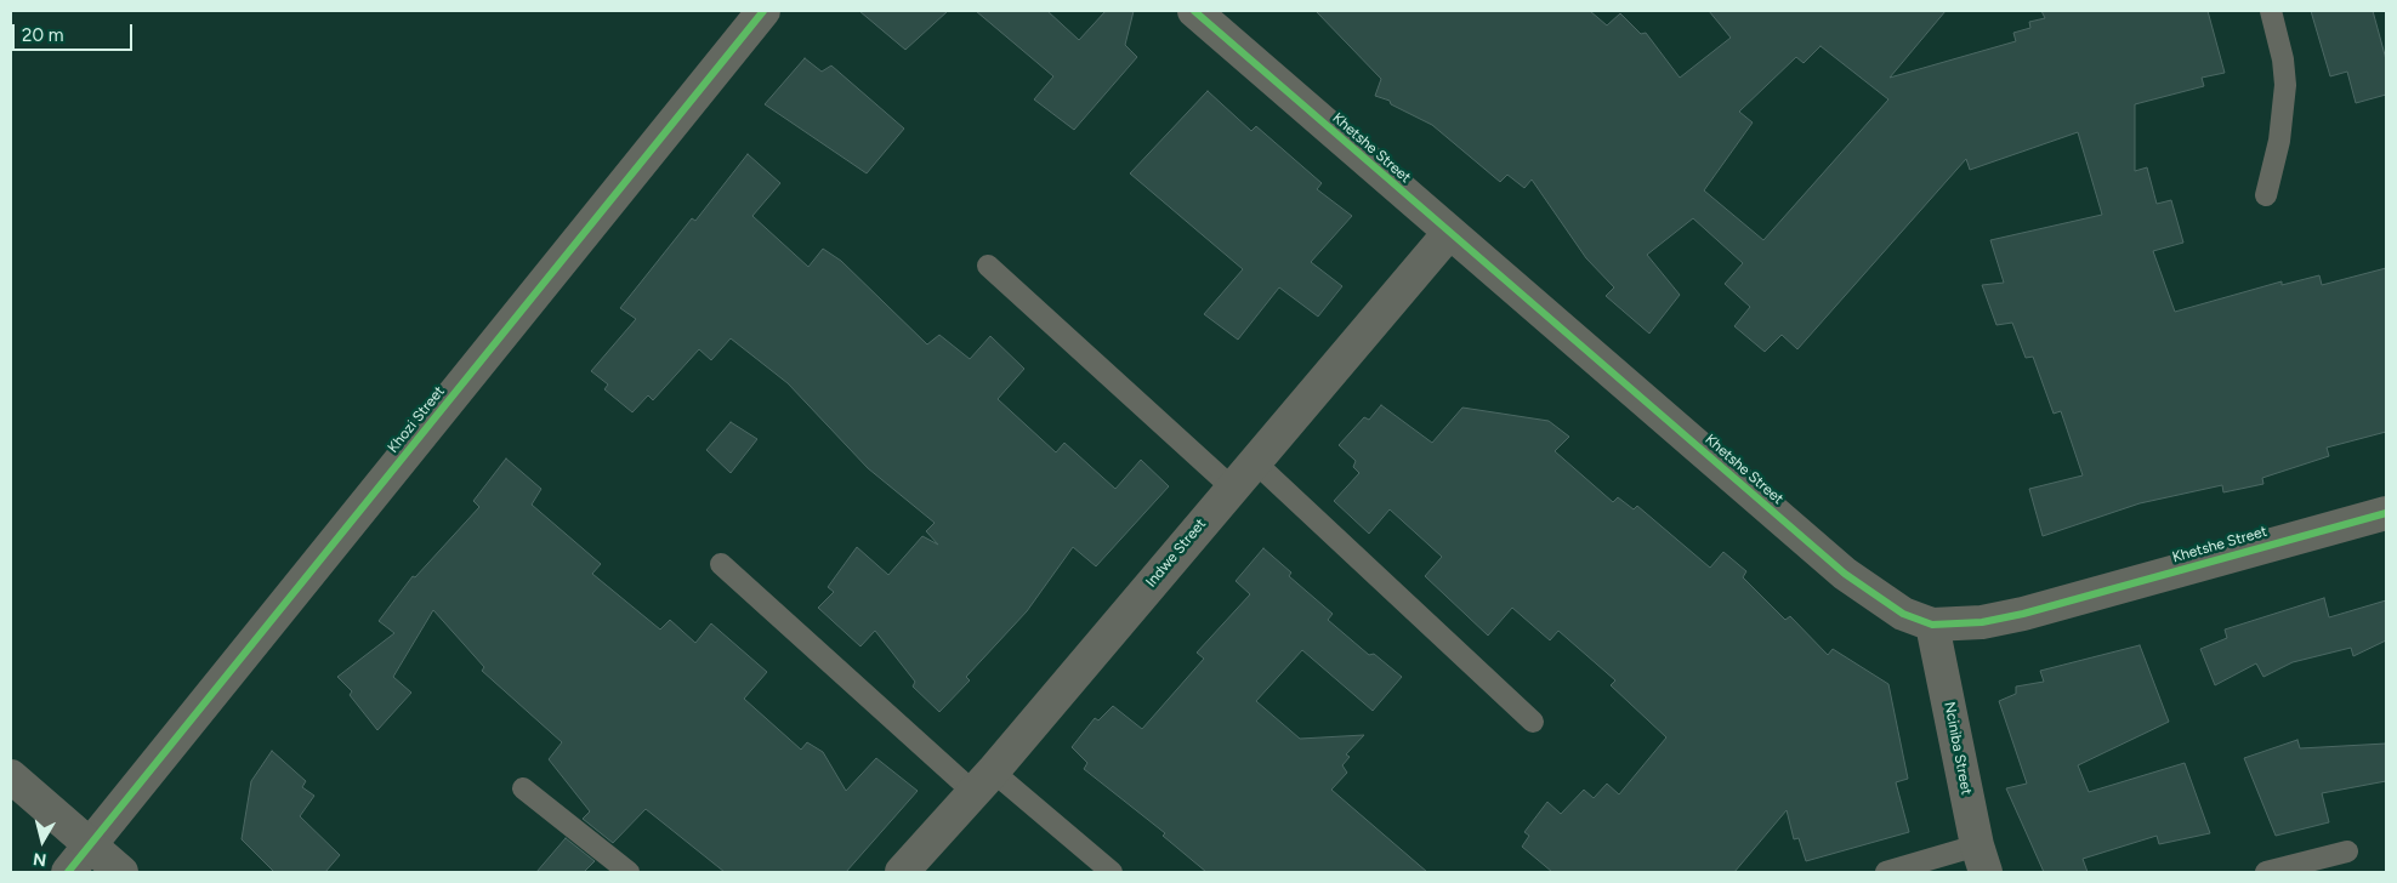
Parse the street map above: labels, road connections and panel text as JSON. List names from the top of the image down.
{
  "streets": {
    "street": [
      "Khetshe Street",
      "Khozi Street",
      "Indwe Street",
      "Nciniba Street"
    ]
  },
  "crossings": [
    ["Khetshe Street", "Indwe Street"],
    ["Khetshe Street", "Nciniba Street"]
  ],
  "scale_bar": "20 m",
  "north": "bottom"
}
